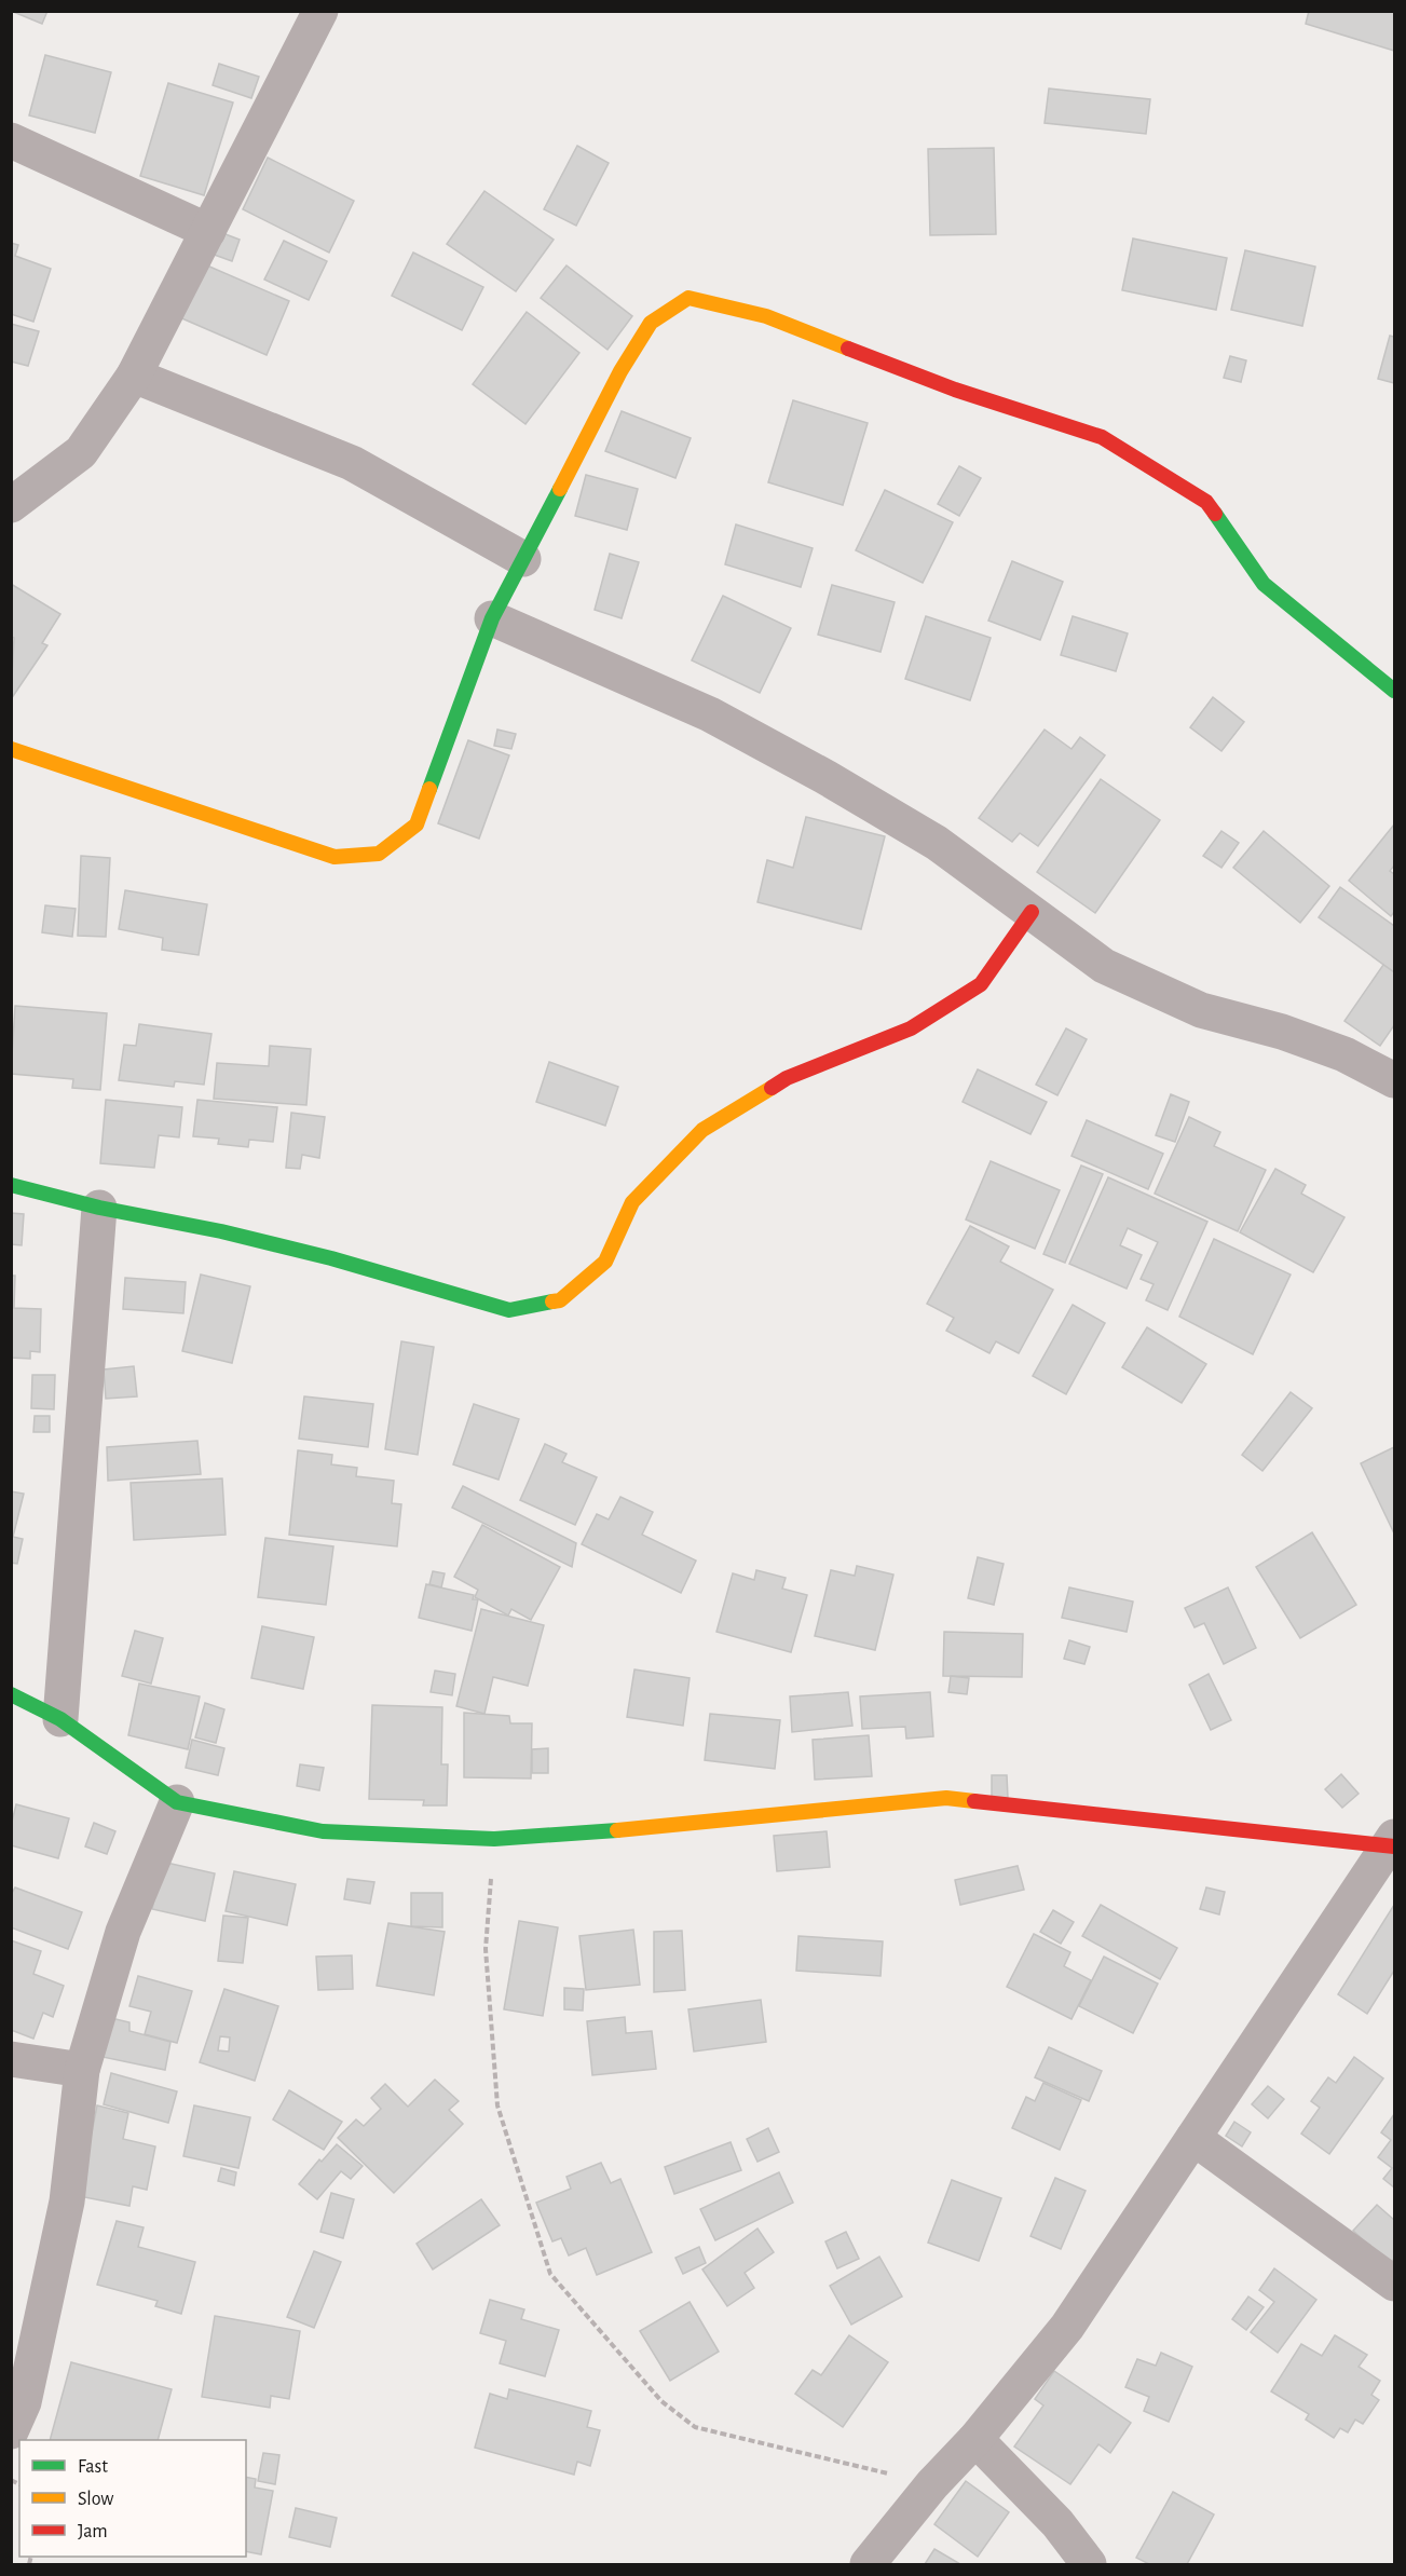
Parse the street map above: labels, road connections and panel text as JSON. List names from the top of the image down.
{
  "legend": ["Fast", "Slow", "Jam"]
}
